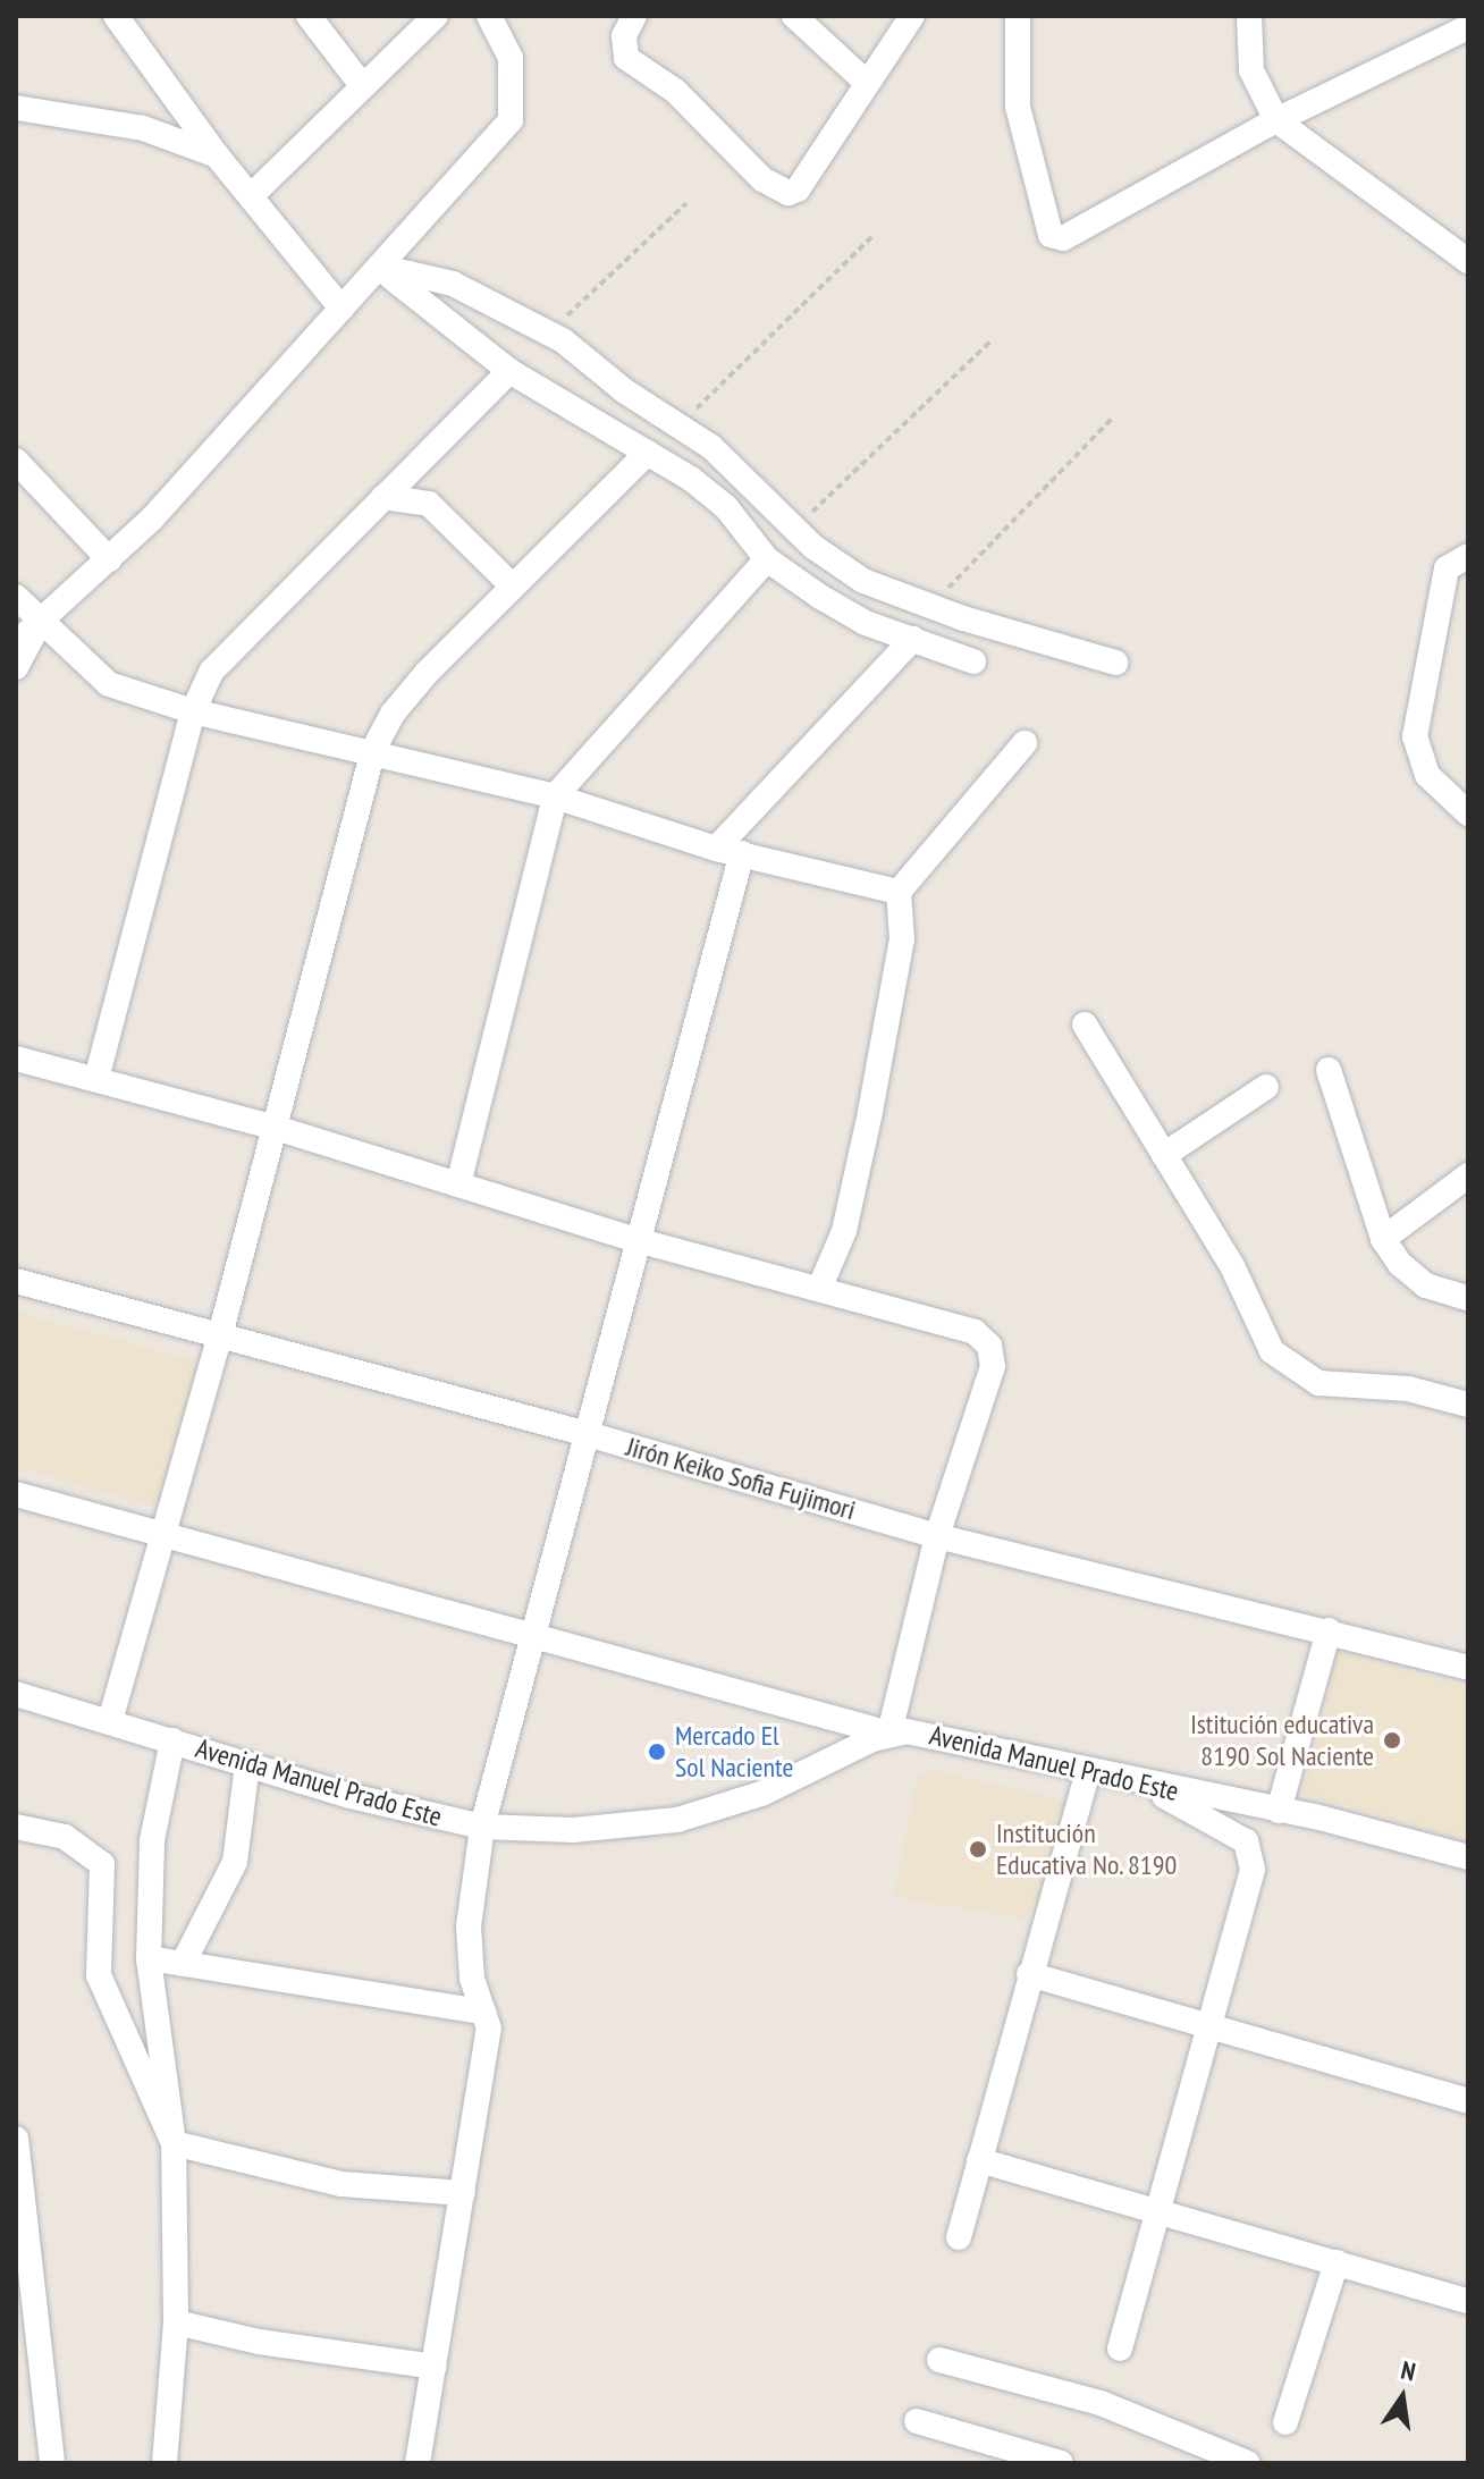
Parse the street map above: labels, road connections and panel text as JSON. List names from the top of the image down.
{
  "streets": {
    "street": ["Jirón Keiko Sofia Fujimori", "Avenida Manuel Prado Este"]
  },
  "places": ["Istitución educativa 8190 Sol Naciente", "Mercado El Sol Naciente", "Institución Educativa No. 8190"],
  "north": "top"
}
